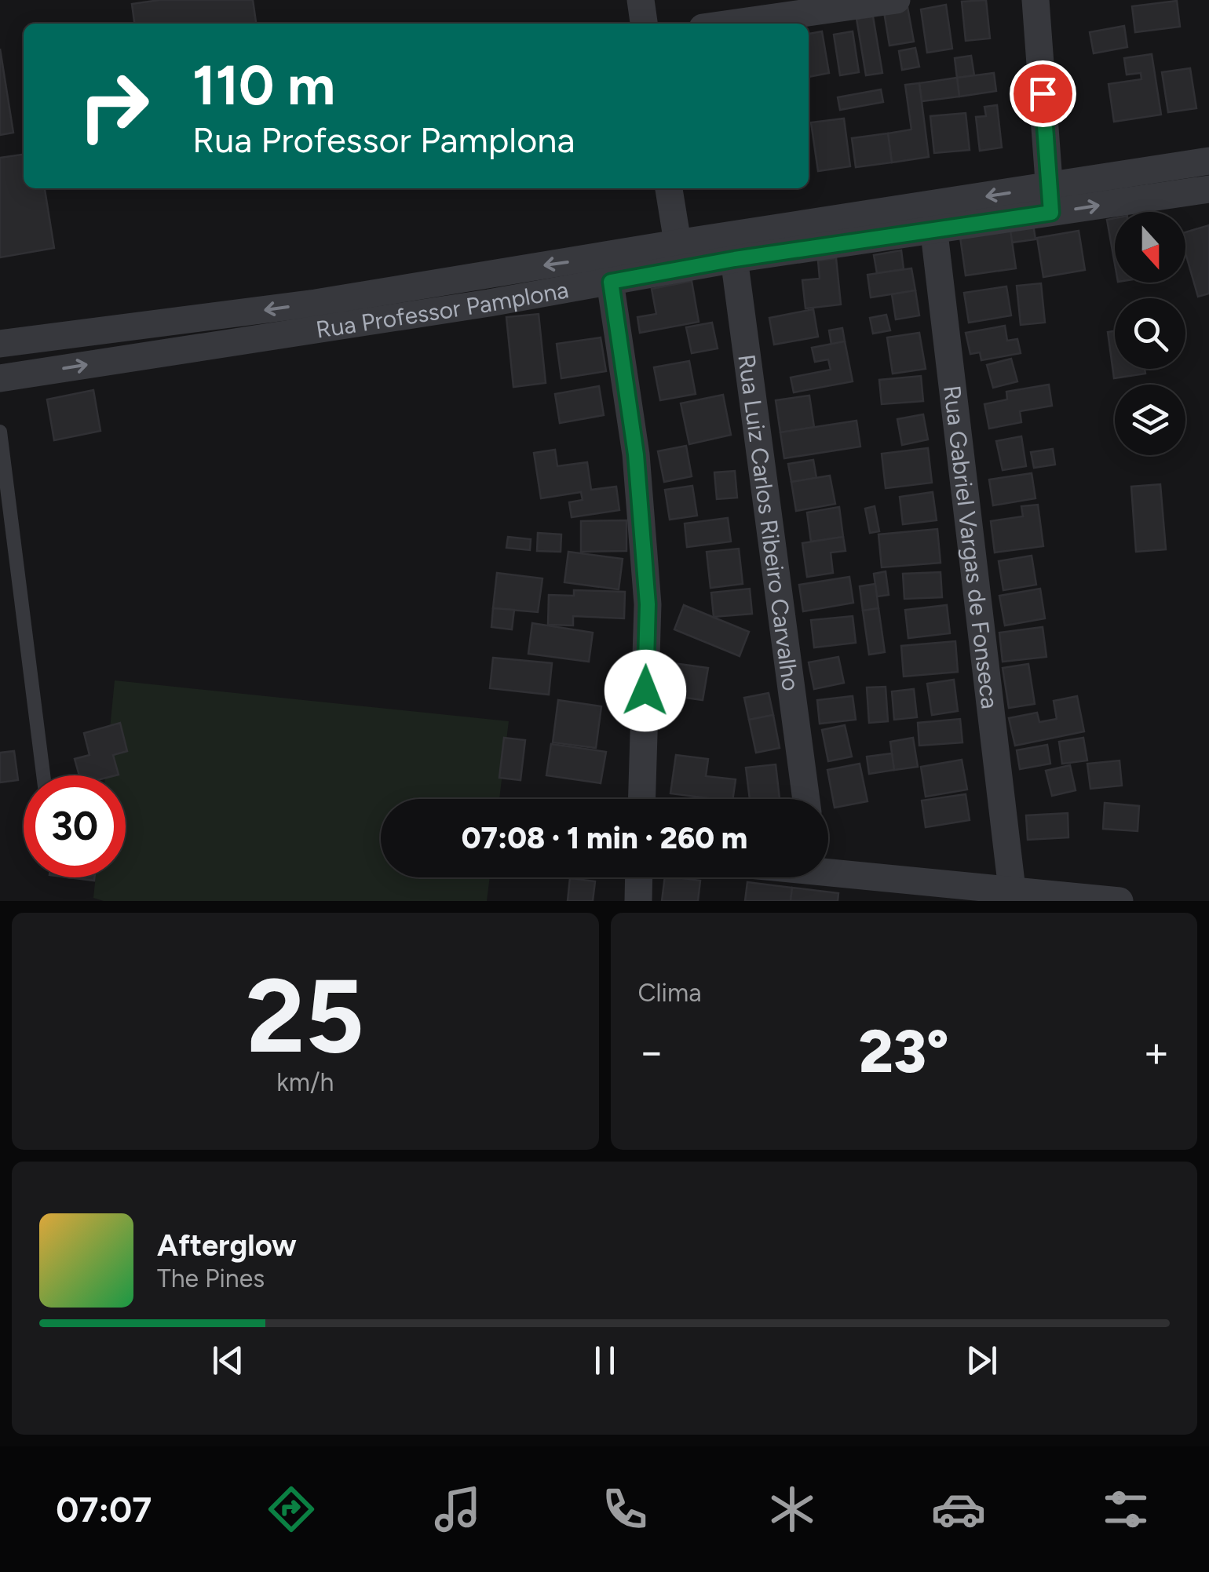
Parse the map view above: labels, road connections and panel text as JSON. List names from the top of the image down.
{
  "streets": {
    "street": ["Rua Professor Pamplona", "Rua Luiz Carlos Ribeiro Carvalho", "Rua Gabriel Vargas de Fonseca"]
  },
  "crossings": [
    ["Rua Professor Pamplona", "Rua Luiz Carlos Ribeiro Carvalho"],
    ["Rua Professor Pamplona", "Rua Gabriel Vargas de Fonseca"]
  ],
  "north": "bottom",
  "page": {
    "turn": ["110 m", "Rua Professor Pamplona"],
    "limit": "30",
    "trip": "07:08 · 1 min · 260 m",
    "tile": [
      ["25", "km/h"],
      "Clima"
    ],
    "heat": ["−", "23°", "+"],
    "song": ["Afterglow", "The Pines"],
    "tabs": "07:07"
  }
}
